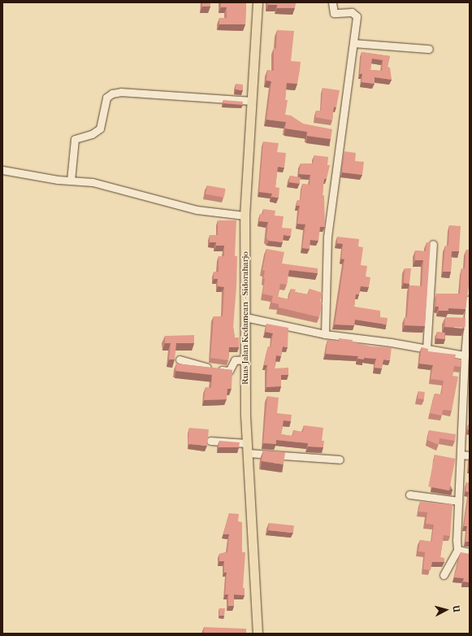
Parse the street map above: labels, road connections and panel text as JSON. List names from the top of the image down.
{
  "streets": {
    "main road": ["Ruas Jalan Kedamean - Sidoraharjo"]
  },
  "north": "right"
}
